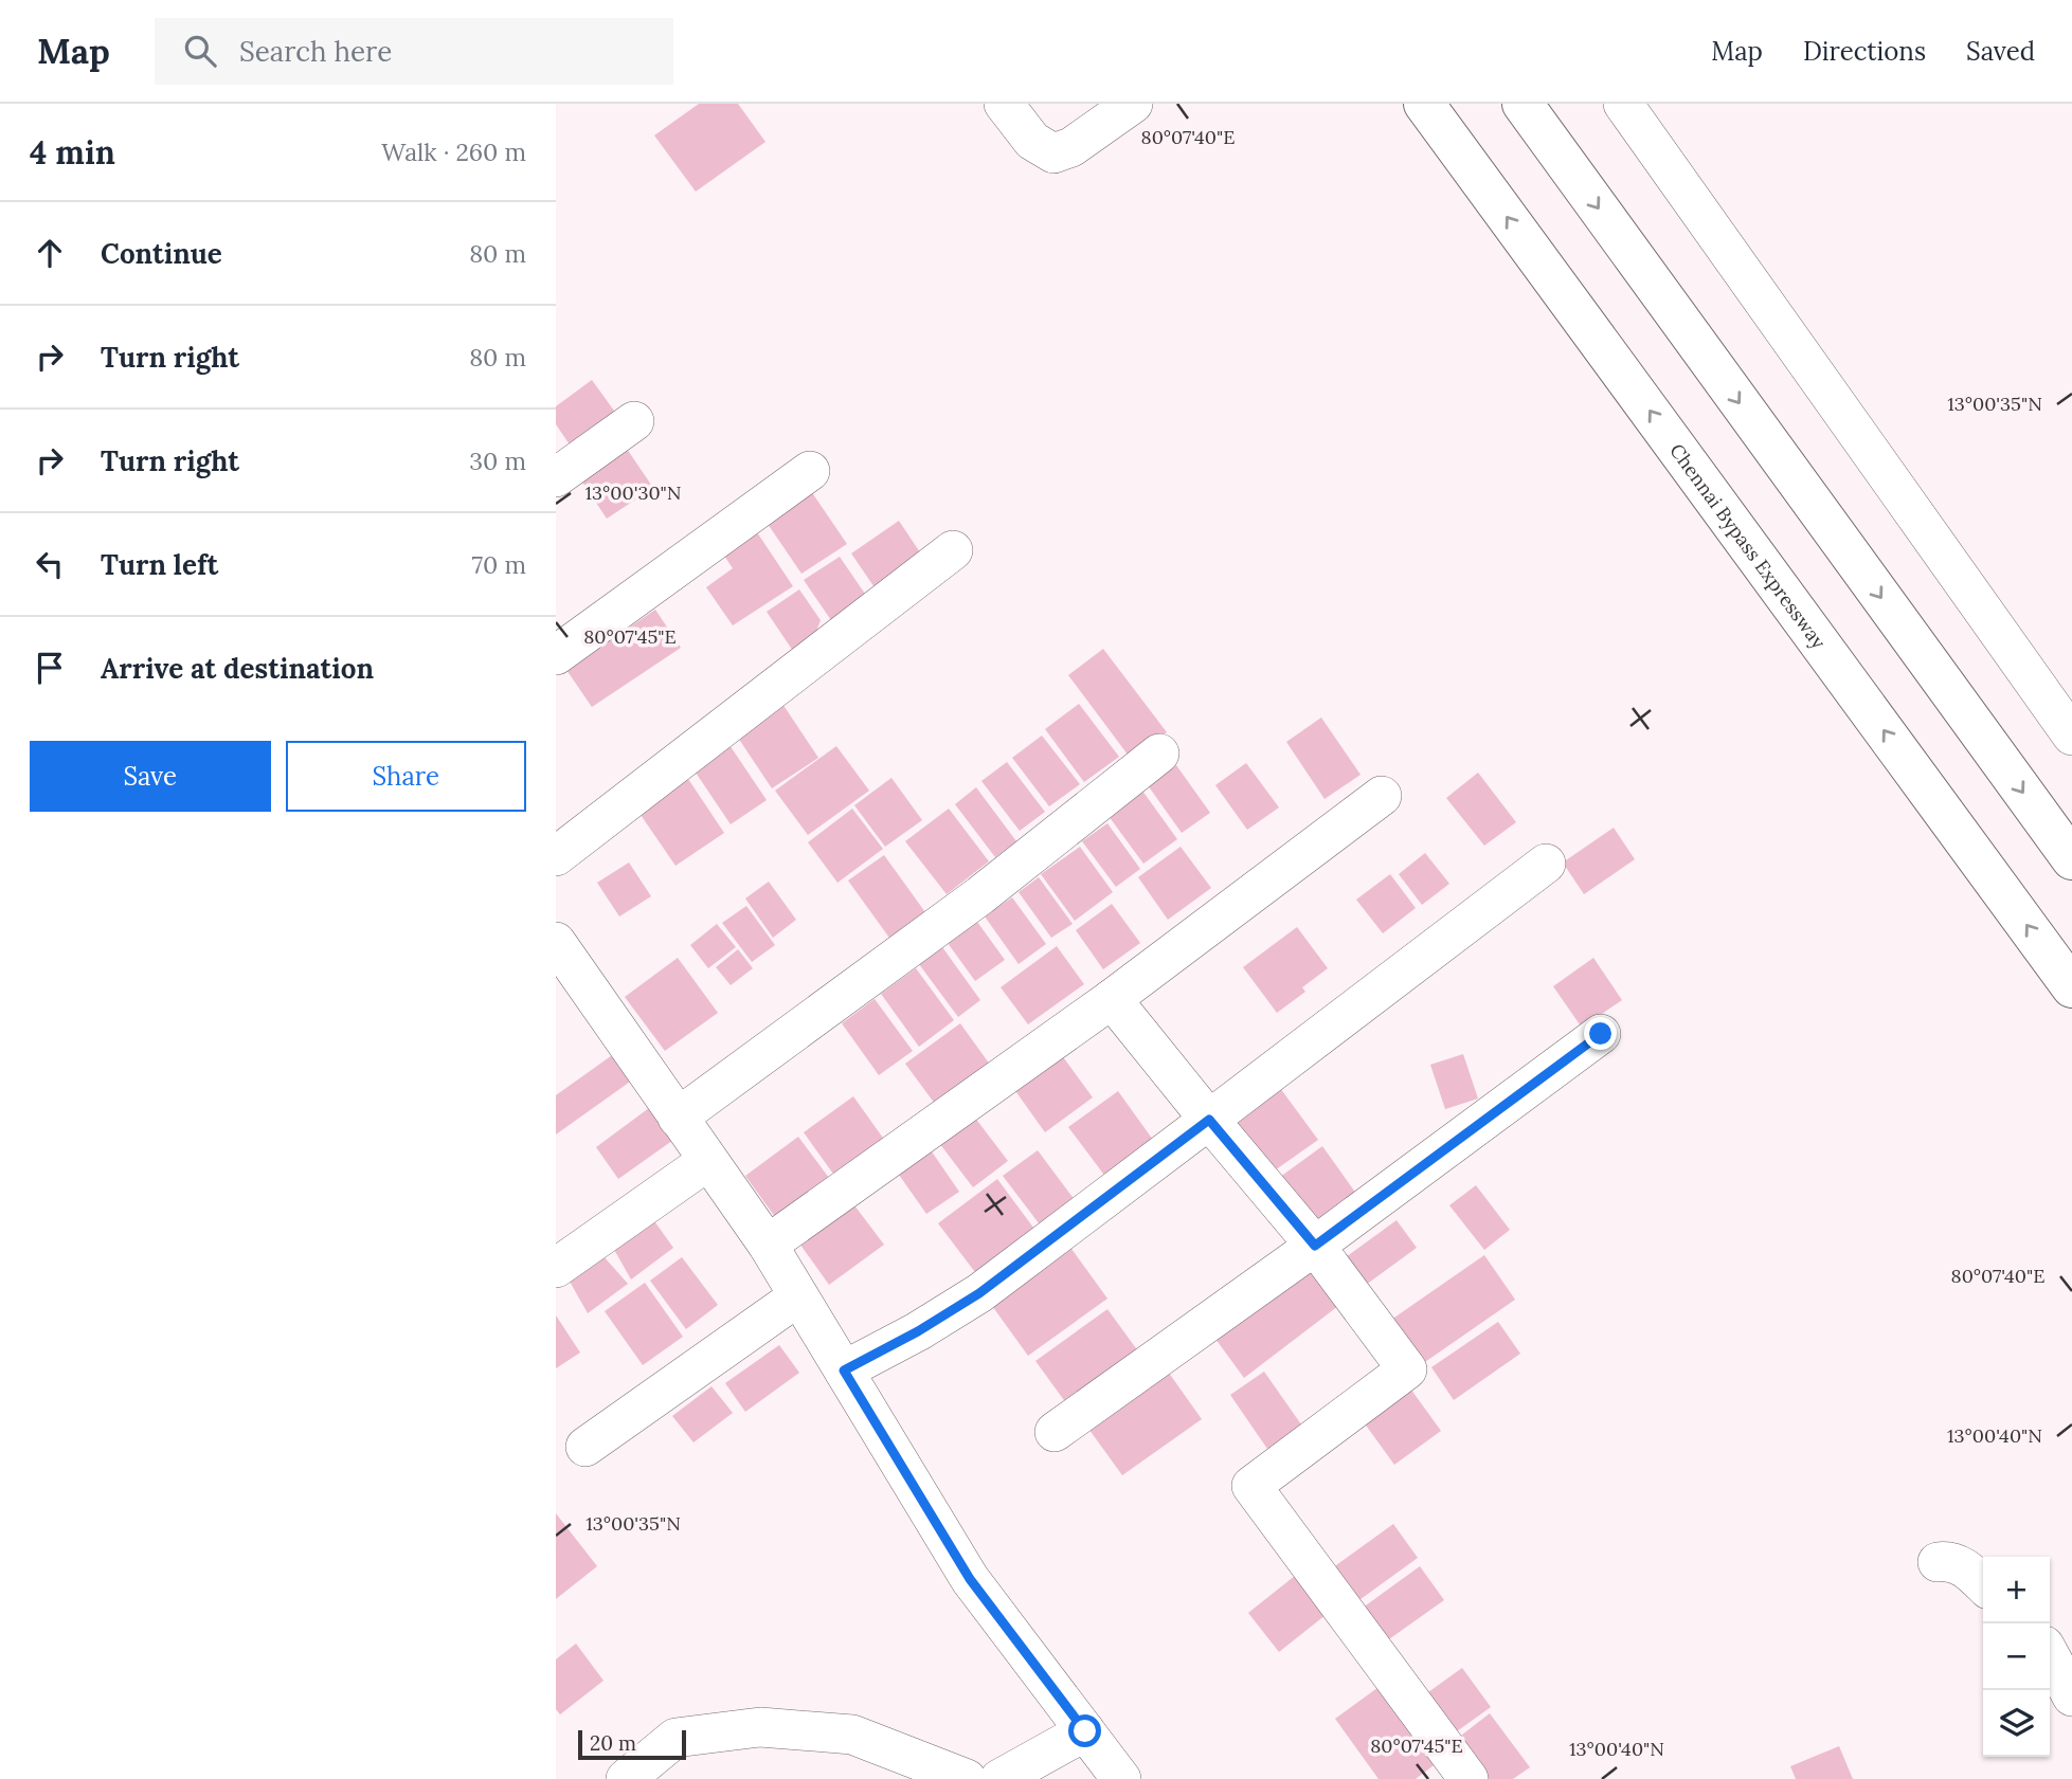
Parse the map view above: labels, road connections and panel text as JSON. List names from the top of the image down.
{
  "streets": {
    "highway": ["Chennai Bypass Expressway"]
  },
  "scale_bar": "20 m",
  "page": {
    "header": "Map",
    "search": "Search here",
    "nav": ["Map", "Directions", "Saved"],
    "heading": ["4 min", "Walk · 260 m"],
    "list": [
      ["Continue", "80 m"],
      ["Turn right", "80 m"],
      ["Turn right", "30 m"],
      ["Turn left", "70 m"],
      "Arrive at destination"
    ],
    "buttons": ["Save", "Share"],
    "map_buttons": ["+", "−"],
    "scale": "20 m"
  },
  "coordinates": [
    "80°07'40\"E",
    "13°00'35\"N",
    "13°00'30\"N",
    "80°07'45\"E",
    "13°00'40\"N"
  ]
}
